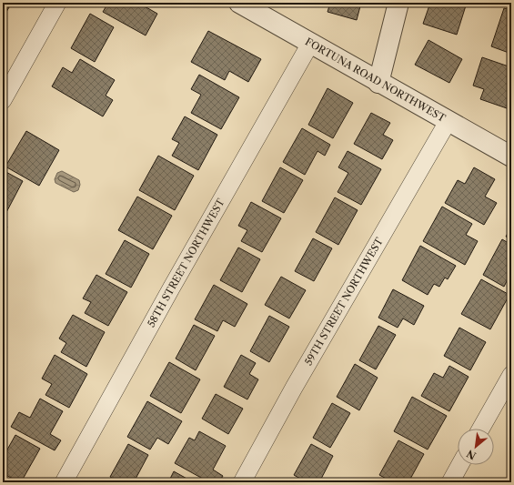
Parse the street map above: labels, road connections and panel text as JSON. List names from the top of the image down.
{
  "streets": {
    "street": ["FORTUNA ROAD NORTHWEST", "58TH STREET NORTHWEST", "59TH STREET NORTHWEST"]
  },
  "crossings": [
    ["FORTUNA ROAD NORTHWEST", "58TH STREET NORTHWEST"],
    ["FORTUNA ROAD NORTHWEST", "59TH STREET NORTHWEST"]
  ],
  "north": "bottom left"
}
